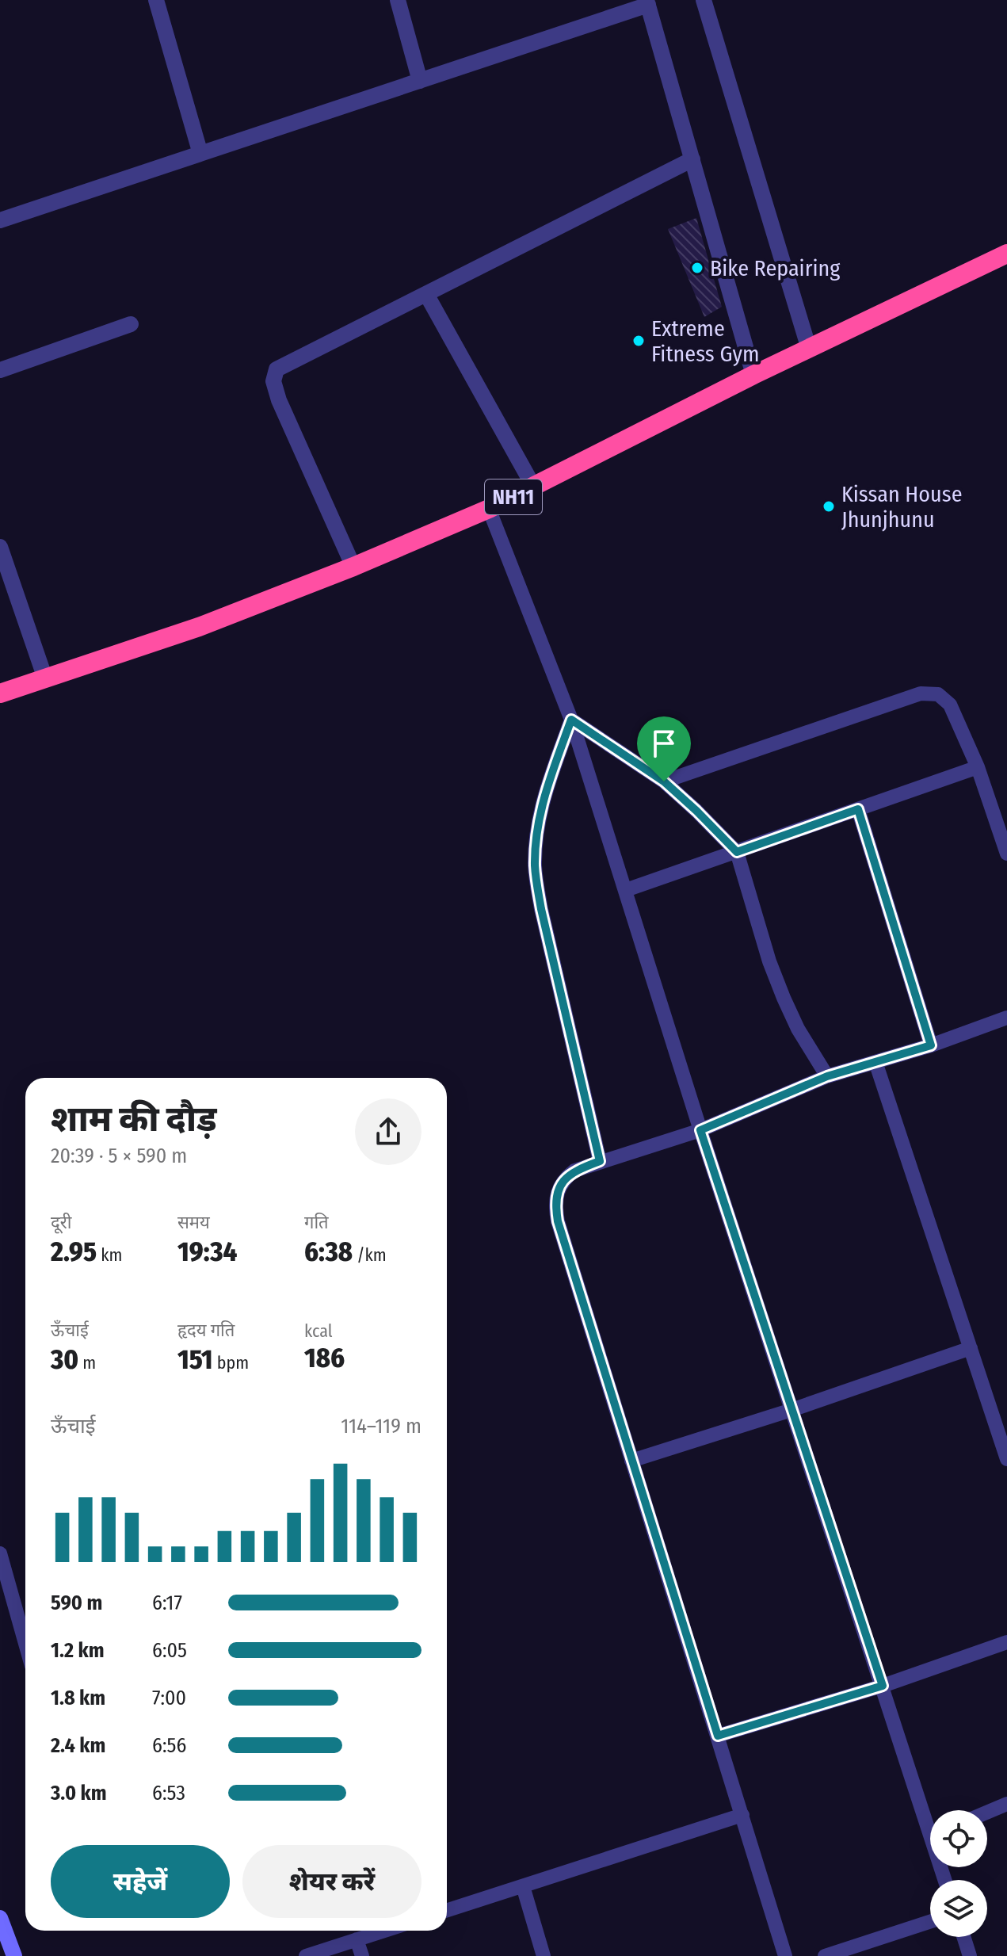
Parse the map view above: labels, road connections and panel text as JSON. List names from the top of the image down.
{
  "streets": {
    "highway": ["NH11"]
  },
  "places": ["Bike Repairing", "Extreme Fitness Gym", "Kissan House Jhunjhunu"],
  "page": {
    "heading": ["शाम की दौड़", "20:39 · 5 × 590 m"],
    "stats": [
      ["दूरी", "2.95 km"],
      ["समय", "19:34"],
      ["गति", "6:38 /km"],
      ["ऊँचाई", "30 m"],
      ["हृदय गति", "151 bpm"],
      ["kcal", "186"]
    ],
    "chart": ["ऊँचाई", "114–119 m"],
    "list": [
      {
        "name": "590 m",
        "note": "6:17"
      },
      {
        "name": "1.2 km",
        "note": "6:05"
      },
      {
        "name": "1.8 km",
        "note": "7:00"
      },
      {
        "name": "2.4 km",
        "note": "6:56"
      },
      {
        "name": "3.0 km",
        "note": "6:53"
      }
    ],
    "buttons": ["सहेजें", "शेयर करें"]
  }
}
